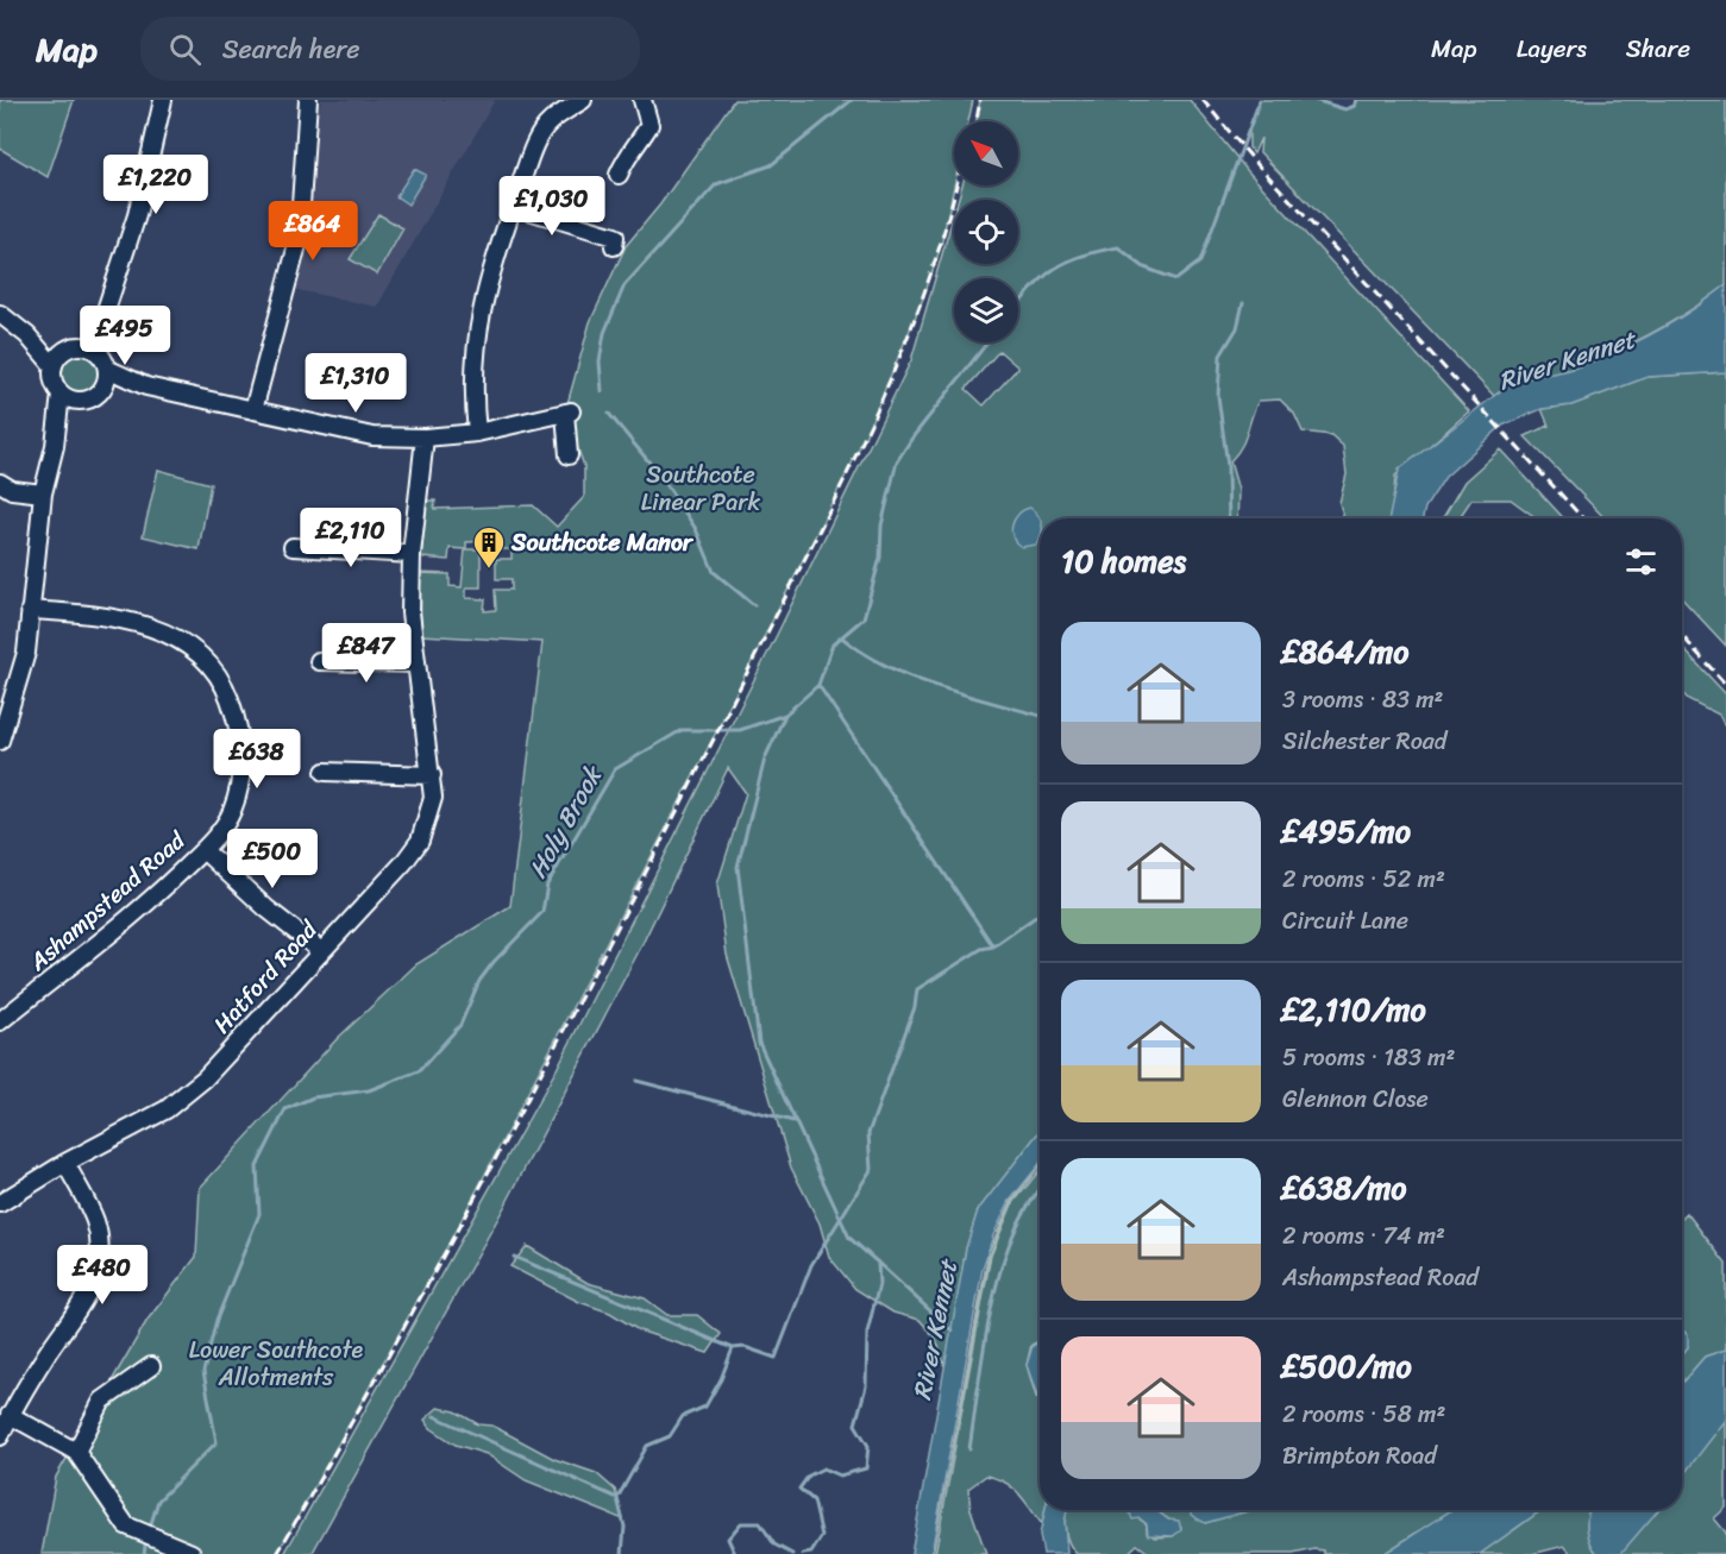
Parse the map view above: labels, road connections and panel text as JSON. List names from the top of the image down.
{
  "streets": {
    "street": ["Ashampstead Road", "Hatford Road"]
  },
  "water": ["River Kennet", "Holy Brook"],
  "parks": ["Southcote Linear Park", "Lower Southcote Allotments"],
  "places": {
    "building": ["Southcote Manor"]
  },
  "north": "top left",
  "page": {
    "header": "Map",
    "search": "Search here",
    "nav": ["Map", "Layers", "Share"],
    "price": [
      "£1,220",
      "£1,030",
      "£864",
      "£495",
      "£1,310",
      "£2,110",
      "£847",
      "£638",
      "£500",
      "£480"
    ],
    "heading": "10 homes",
    "list": [
      {
        "name": "£864/mo",
        "note": "3 rooms · 83 m² · Silchester Road"
      },
      {
        "name": "£495/mo",
        "note": "2 rooms · 52 m² · Circuit Lane"
      },
      {
        "name": "£2,110/mo",
        "note": "5 rooms · 183 m² · Glennon Close"
      },
      {
        "name": "£638/mo",
        "note": "2 rooms · 74 m² · Ashampstead Road"
      },
      {
        "name": "£500/mo",
        "note": "2 rooms · 58 m² · Brimpton Road"
      }
    ]
  }
}
